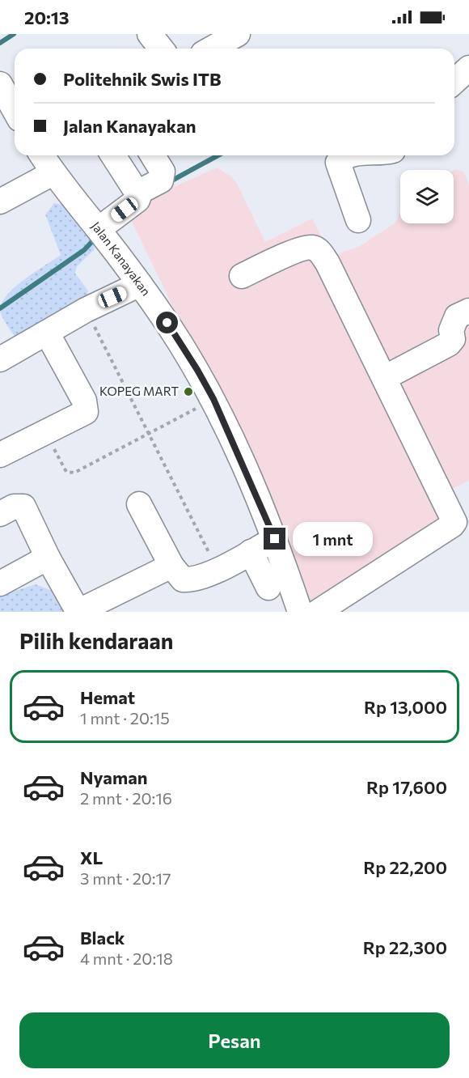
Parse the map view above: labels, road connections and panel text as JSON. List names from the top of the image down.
{
  "streets": {
    "street": ["Jalan Kanayakan"]
  },
  "places": ["KOPEG MART"],
  "page": {
    "status": "20:13",
    "banner": ["Politehnik Swis ITB", "Jalan Kanayakan"],
    "bubble": "1 mnt",
    "heading": "Pilih kendaraan",
    "list": [
      {
        "name": "Hemat",
        "note": "1 mnt · 20:15",
        "value": "Rp 13,000"
      },
      {
        "name": "Nyaman",
        "note": "2 mnt · 20:16",
        "value": "Rp 17,600"
      },
      {
        "name": "XL",
        "note": "3 mnt · 20:17",
        "value": "Rp 22,200"
      },
      {
        "name": "Black",
        "note": "4 mnt · 20:18",
        "value": "Rp 22,300"
      }
    ],
    "buttons": "Pesan"
  }
}
